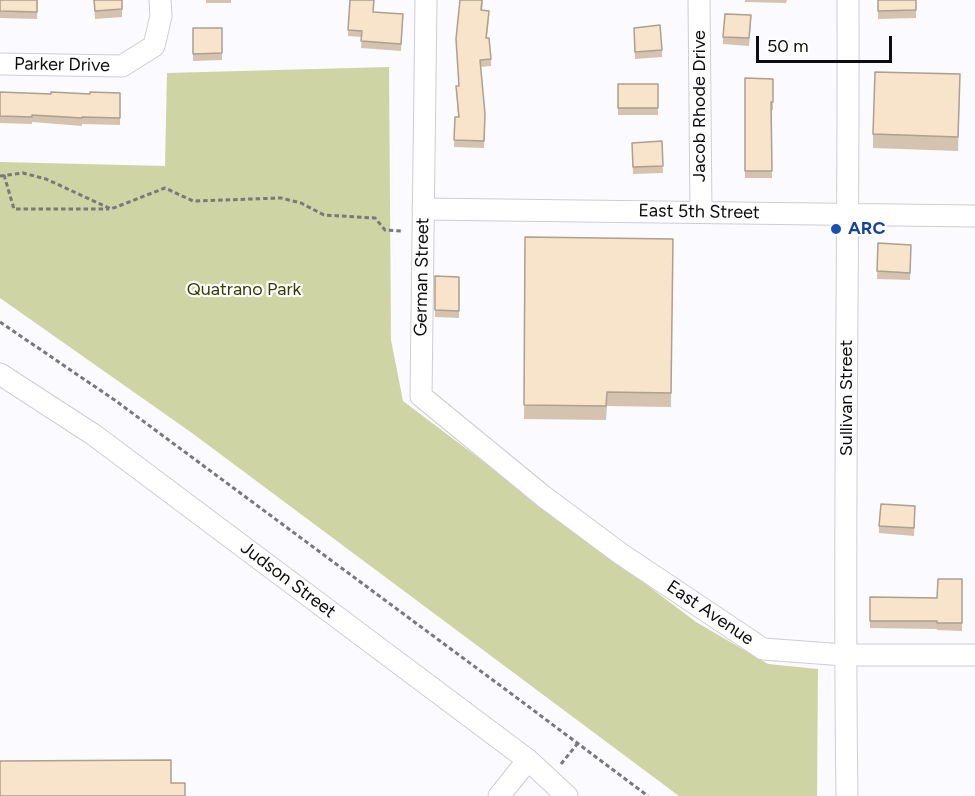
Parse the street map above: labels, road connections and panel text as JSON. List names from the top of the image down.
{
  "streets": {
    "street": [
      "Parker Drive",
      "Jacob Rhode Drive",
      "East 5th Street",
      "German Street",
      "Sullivan Street",
      "Judson Street",
      "East Avenue"
    ]
  },
  "crossings": [
    ["Jacob Rhode Drive", "East 5th Street"],
    ["East 5th Street", "German Street"],
    ["East 5th Street", "Sullivan Street"],
    ["German Street", "East Avenue"],
    ["Sullivan Street", "East Avenue"]
  ],
  "parks": ["Quatrano Park"],
  "places": ["ARC"],
  "scale_bar": "50 m"
}
